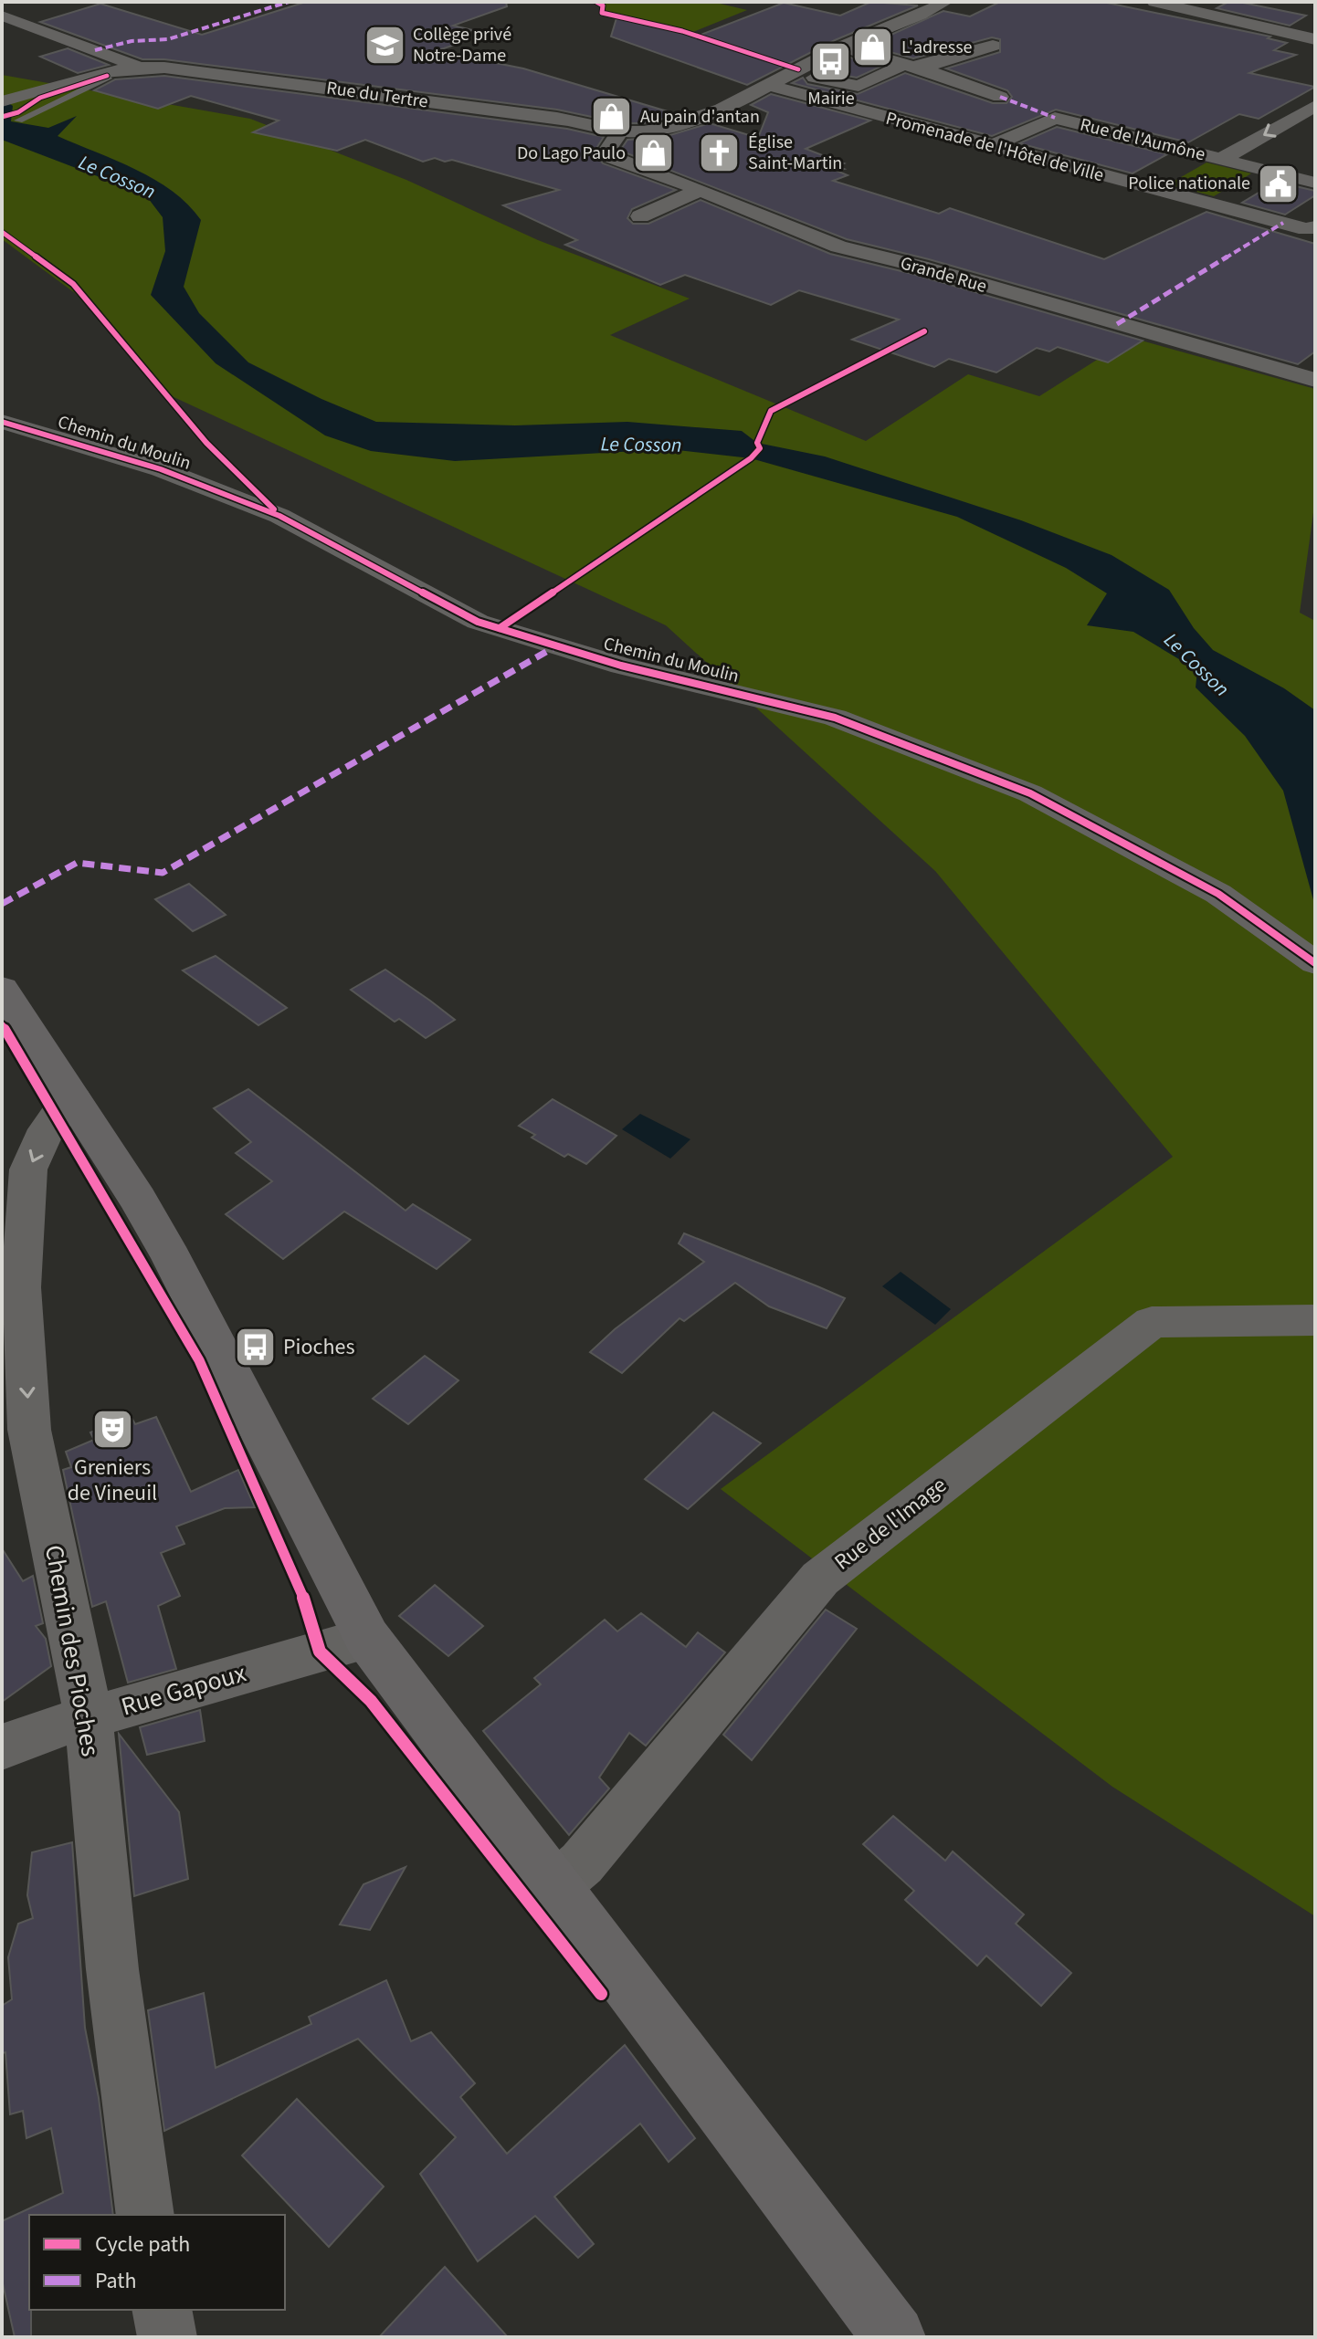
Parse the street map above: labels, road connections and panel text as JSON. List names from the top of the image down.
{
  "streets": {
    "street": [
      "Rue du Tertre",
      "Rue de l'Aumône",
      "Promenade de l'Hôtel de Ville",
      "Grande Rue",
      "Chemin du Moulin",
      "Rue de l'Image",
      "Chemin des Pioches",
      "Rue Gapoux"
    ]
  },
  "crossings": [
    ["Rue du Tertre", "Promenade de l'Hôtel de Ville"],
    ["Rue du Tertre", "Grande Rue"],
    ["Rue de l'Aumône", "Promenade de l'Hôtel de Ville"],
    ["Chemin des Pioches", "Rue Gapoux"]
  ],
  "one_way": ["Chemin des Pioches"],
  "water": ["Le Cosson"],
  "places": {
    "school or university": ["Collège privé Notre-Dame"],
    "shop": ["L'adresse", "Au pain d'antan", "Do Lago Paulo"],
    "bus stop": ["Mairie", "Pioches"],
    "church": ["Église Saint-Martin"],
    "public building": ["Police nationale"],
    "theatre": ["Greniers de Vineuil"]
  },
  "legend": ["Cycle path", "Path"]
}
